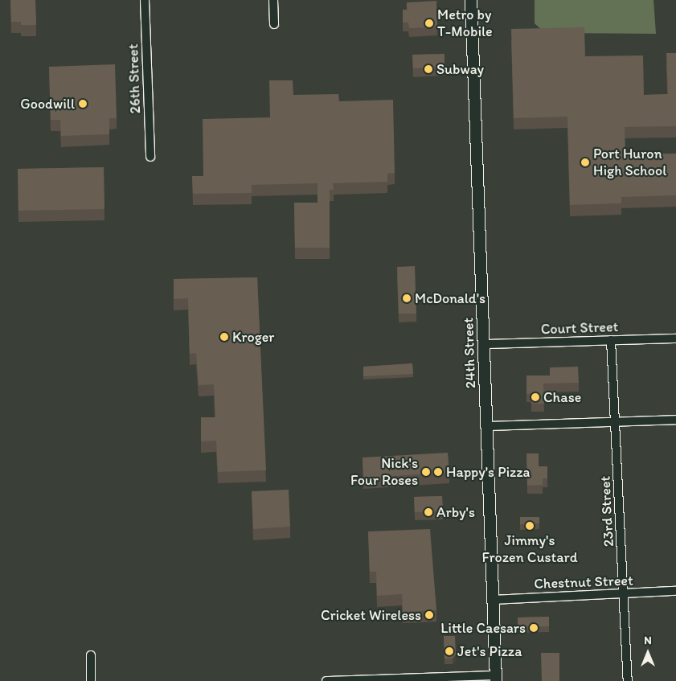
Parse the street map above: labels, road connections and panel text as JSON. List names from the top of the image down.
{
  "streets": {
    "street": [
      "26th Street",
      "Court Street",
      "24th Street",
      "23rd Street",
      "Chestnut Street"
    ]
  },
  "crossings": [
    ["Court Street", "24th Street"],
    ["Court Street", "23rd Street"],
    ["24th Street", "Chestnut Street"],
    ["23rd Street", "Chestnut Street"]
  ],
  "places": [
    "Metro by T-Mobile",
    "Subway",
    "Goodwill",
    "Port Huron High School",
    "McDonald's",
    "Kroger",
    "Chase",
    "Nick's Four Roses",
    "Happy's Pizza",
    "Arby's",
    "Jimmy's Frozen Custard",
    "Cricket Wireless",
    "Little Caesars",
    "Jet's Pizza"
  ],
  "north": "top"
}
